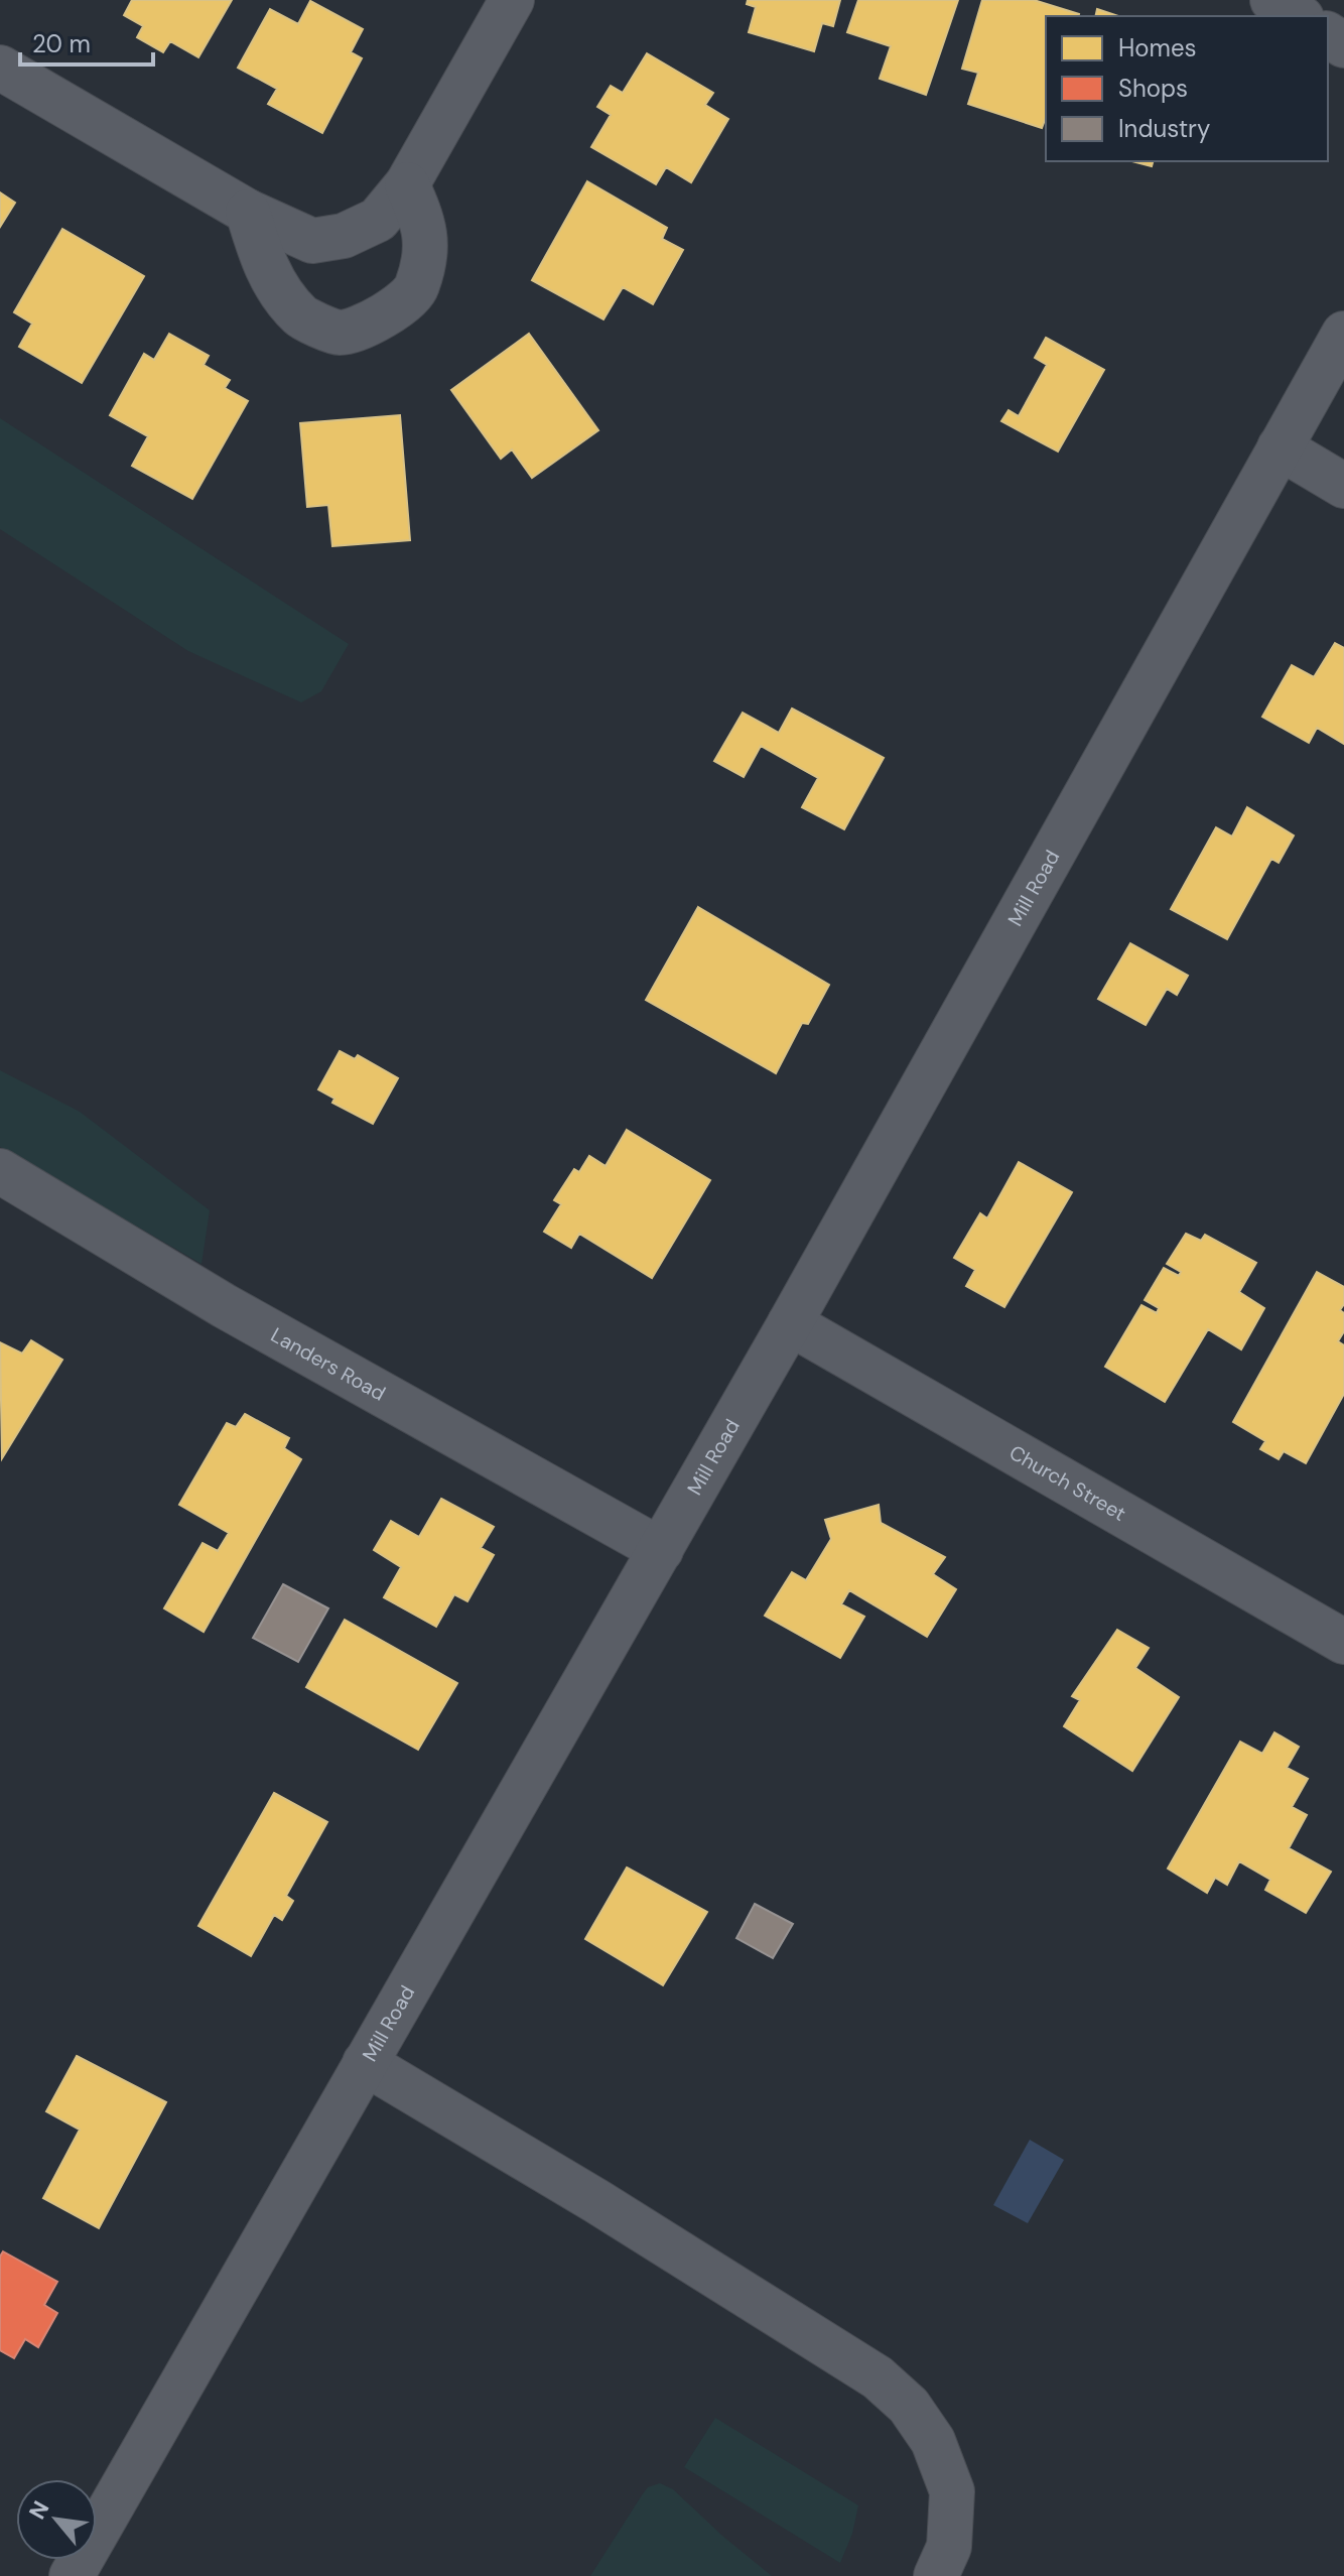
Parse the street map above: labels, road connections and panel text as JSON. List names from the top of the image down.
{
  "streets": {
    "street": ["Mill Road", "Landers Road", "Church Street"]
  },
  "crossings": [
    ["Mill Road", "Landers Road"],
    ["Mill Road", "Church Street"]
  ],
  "legend": ["Homes", "Shops", "Industry"],
  "scale_bar": "20 m",
  "north": "top left"
}
